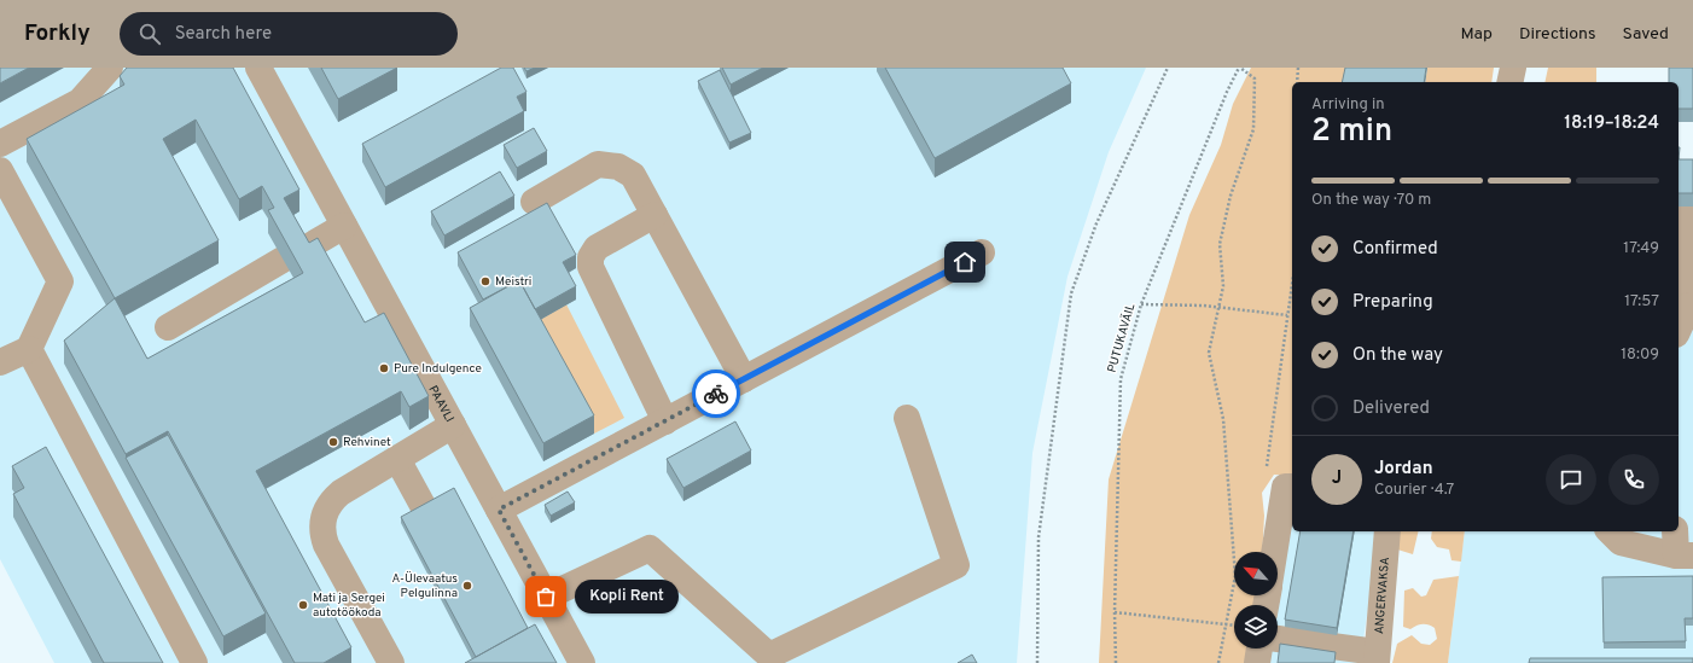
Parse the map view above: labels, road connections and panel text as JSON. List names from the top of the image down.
{
  "streets": {
    "street": ["PAAVLI", "ANGERVAKSA"],
    "path": ["PUTUKAVÄIL"]
  },
  "places": [
    "Meistri",
    "Pure Indulgence",
    "Rehvinet",
    "A-Ülevaatus Pelgulinna",
    "Kopli Rent",
    "Mati ja Sergei autotöökoda"
  ],
  "north": "top left",
  "page": {
    "header": "Forkly",
    "search": "Search here",
    "nav": ["Map", "Directions", "Saved"],
    "heading": ["2 min", "Arriving in", "18:19–18:24"],
    "panel": ["Jordan", "Courier · 4.7"],
    "bar": "On the way · 70 m",
    "list": [
      ["Confirmed", "17:49"],
      ["Preparing", "17:57"],
      ["On the way", "18:09"],
      "Delivered"
    ],
    "round": "J",
    "bubble": "Kopli Rent"
  }
}
